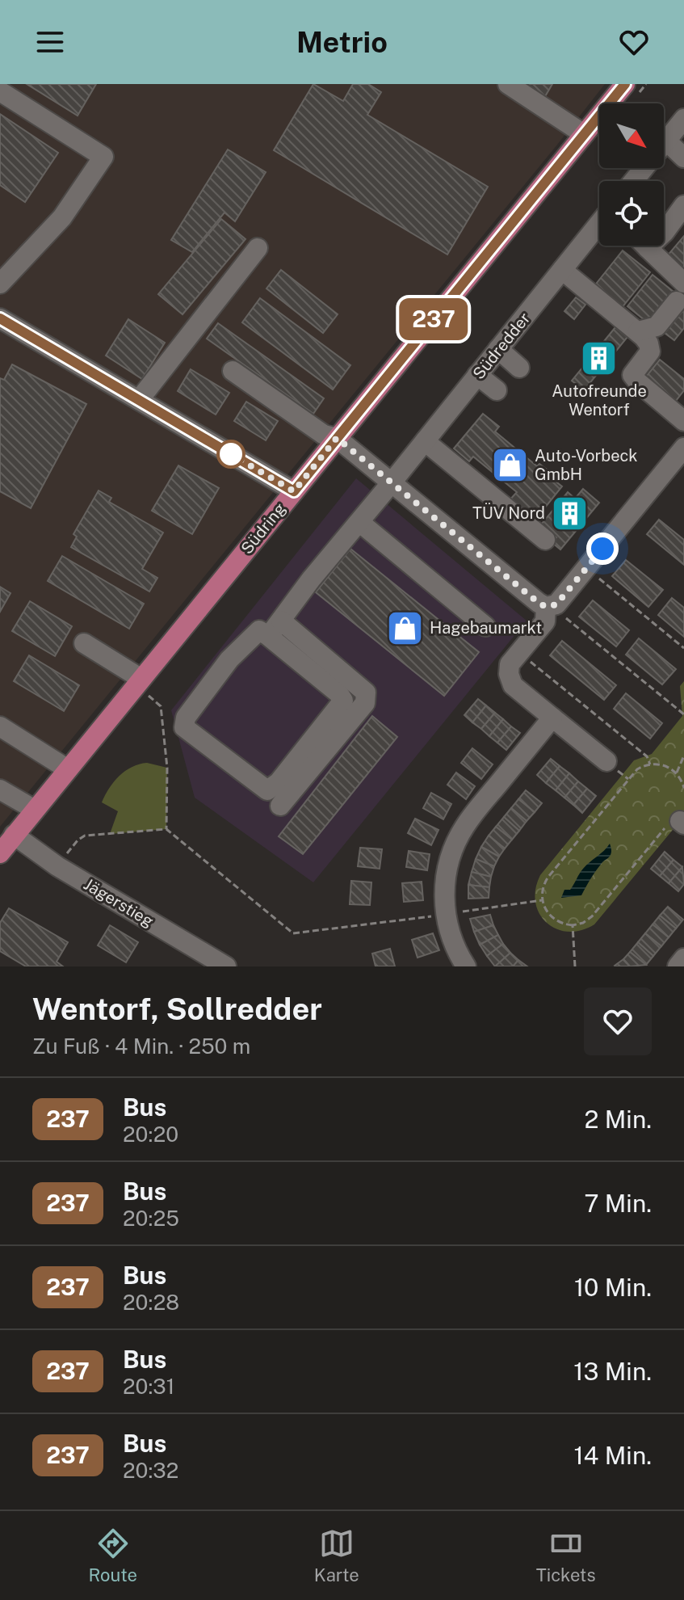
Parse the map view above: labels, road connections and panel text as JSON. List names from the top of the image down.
{
  "streets": {
    "main road": ["Südring"],
    "street": ["Südredder", "Jägerstieg"]
  },
  "crossings": [
    ["Südring", "Jägerstieg"]
  ],
  "places": {
    "building": ["Autofreunde Wentorf", "TÜV Nord"],
    "shop": ["Auto-Vorbeck GmbH", "Hagebaumarkt"]
  },
  "lines": ["bus line 237"],
  "north": "bottom right",
  "page": {
    "header": "Metrio",
    "on_map": "237",
    "heading": ["Wentorf, Sollredder", "Zu Fuß · 4 Min. · 250 m"],
    "list": [
      {
        "mark": "237",
        "name": "Bus",
        "note": "20:20",
        "value": "2 Min."
      },
      {
        "mark": "237",
        "name": "Bus",
        "note": "20:25",
        "value": "7 Min."
      },
      {
        "mark": "237",
        "name": "Bus",
        "note": "20:28",
        "value": "10 Min."
      },
      {
        "mark": "237",
        "name": "Bus",
        "note": "20:31",
        "value": "13 Min."
      },
      {
        "mark": "237",
        "name": "Bus",
        "note": "20:32",
        "value": "14 Min."
      }
    ],
    "tabs": ["Route", "Karte", "Tickets"]
  }
}
